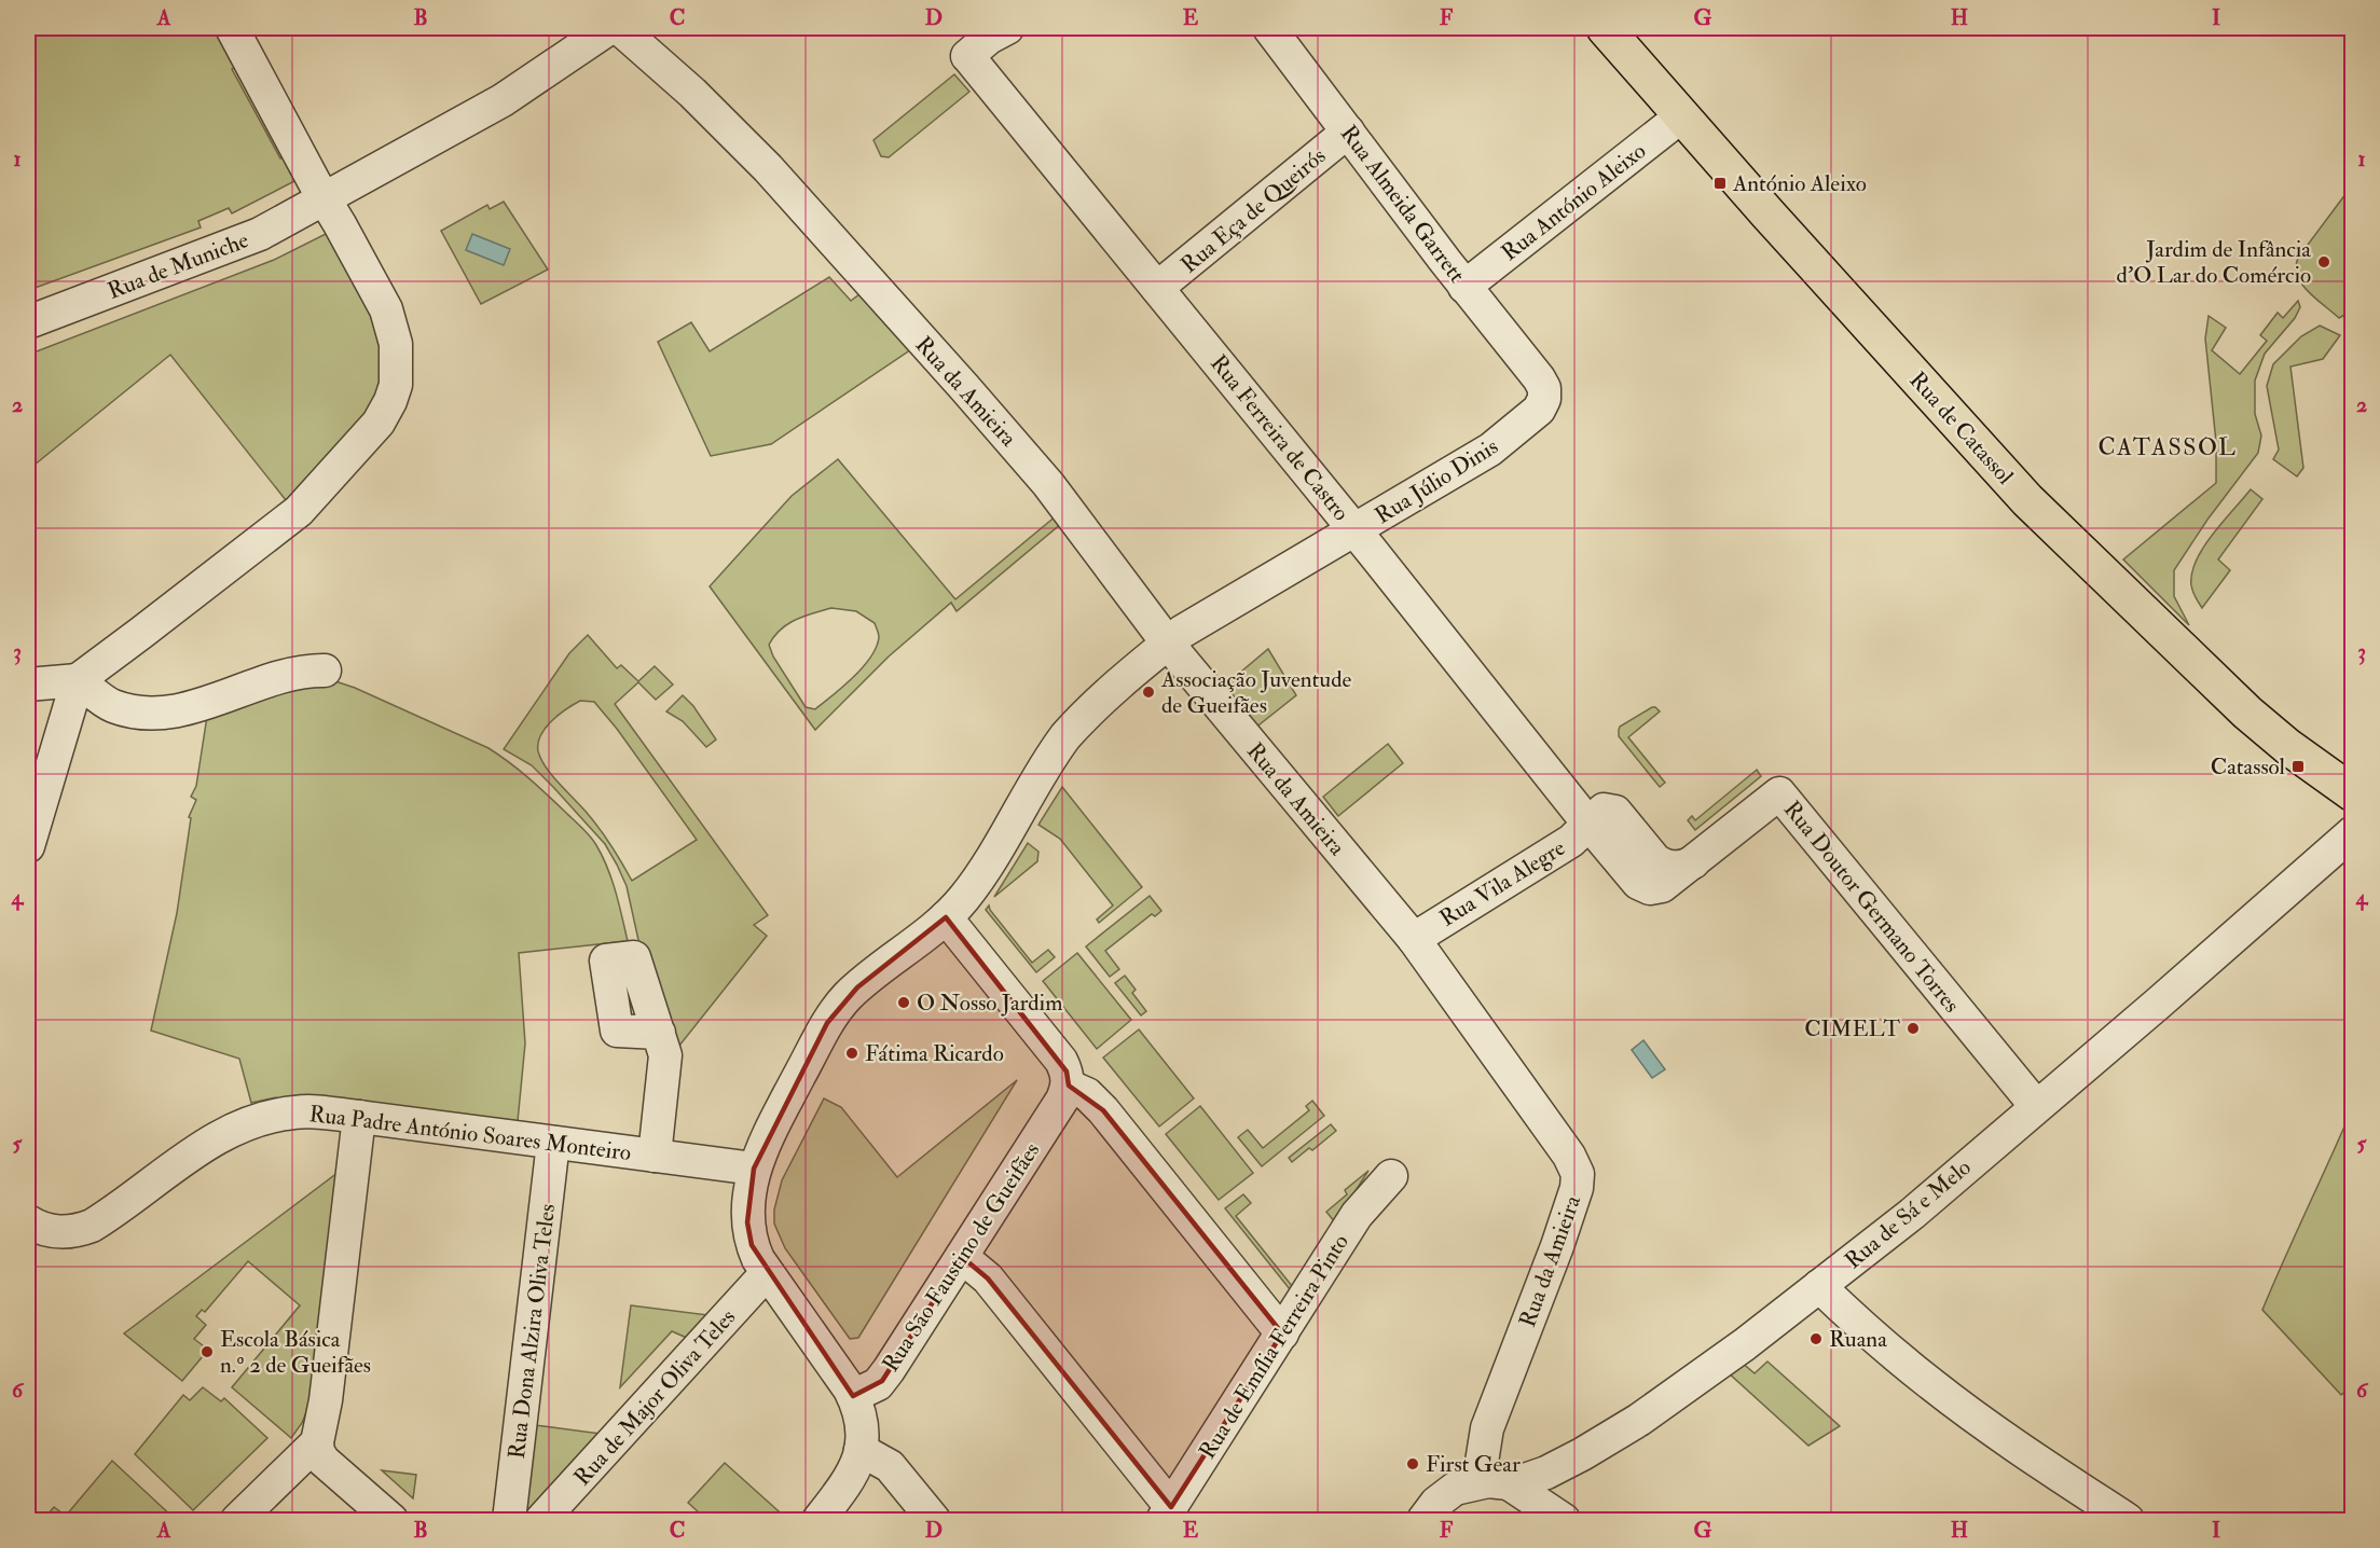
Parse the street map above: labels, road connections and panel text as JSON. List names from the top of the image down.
{
  "streets": {
    "main road": ["Rua de Catassol"],
    "street": [
      "Rua António Aleixo",
      "Rua Almeida Garrett",
      "Rua Eça de Queirós",
      "Rua de Muniche",
      "Rua da Amieira",
      "Rua Ferreira de Castro",
      "Rua Júlio Dinis",
      "Rua Vila Alegre",
      "Rua Doutor Germano Torres",
      "Rua Padre António Soares Monteiro",
      "Rua de Sá e Melo",
      "Rua São Faustino de Gueifães",
      "Rua Dona Alzira Oliva Teles",
      "Rua de Emília Ferreira Pinto",
      "Rua de Major Oliva Teles"
    ]
  },
  "crossings": [
    ["Rua António Aleixo", "Rua Almeida Garrett"],
    ["Rua António Aleixo", "Rua de Catassol"],
    ["Rua Almeida Garrett", "Rua Eça de Queirós"],
    ["Rua Almeida Garrett", "Rua Júlio Dinis"],
    ["Rua Eça de Queirós", "Rua Ferreira de Castro"],
    ["Rua da Amieira", "Rua Júlio Dinis"],
    ["Rua da Amieira", "Rua Vila Alegre"],
    ["Rua da Amieira", "Rua de Sá e Melo"],
    ["Rua Ferreira de Castro", "Rua Júlio Dinis"],
    ["Rua Ferreira de Castro", "Rua Vila Alegre"],
    ["Rua Ferreira de Castro", "Rua Doutor Germano Torres"],
    ["Rua Júlio Dinis", "Rua Padre António Soares Monteiro"],
    ["Rua Júlio Dinis", "Rua São Faustino de Gueifães"],
    ["Rua Júlio Dinis", "Rua de Major Oliva Teles"],
    ["Rua Doutor Germano Torres", "Rua de Sá e Melo"],
    ["Rua Padre António Soares Monteiro", "Rua Dona Alzira Oliva Teles"]
  ],
  "districts": ["CATASSOL"],
  "places": {
    "transit": ["António Aleixo", "Catassol"],
    "other": [
      "Jardim de Infância d'O Lar do Comércio",
      "Associação Juventude de Gueifães",
      "O Nosso Jardim",
      "CIMELT",
      "Fátima Ricardo",
      "Ruana",
      "Escola Básica n.º 2 de Gueifães",
      "First Gear"
    ]
  },
  "grid": {
    "columns": [
      "A",
      "B",
      "C",
      "D",
      "E",
      "F",
      "G",
      "H",
      "I"
    ],
    "rows": [
      "1",
      "2",
      "3",
      "4",
      "5",
      "6"
    ]
  }
}
